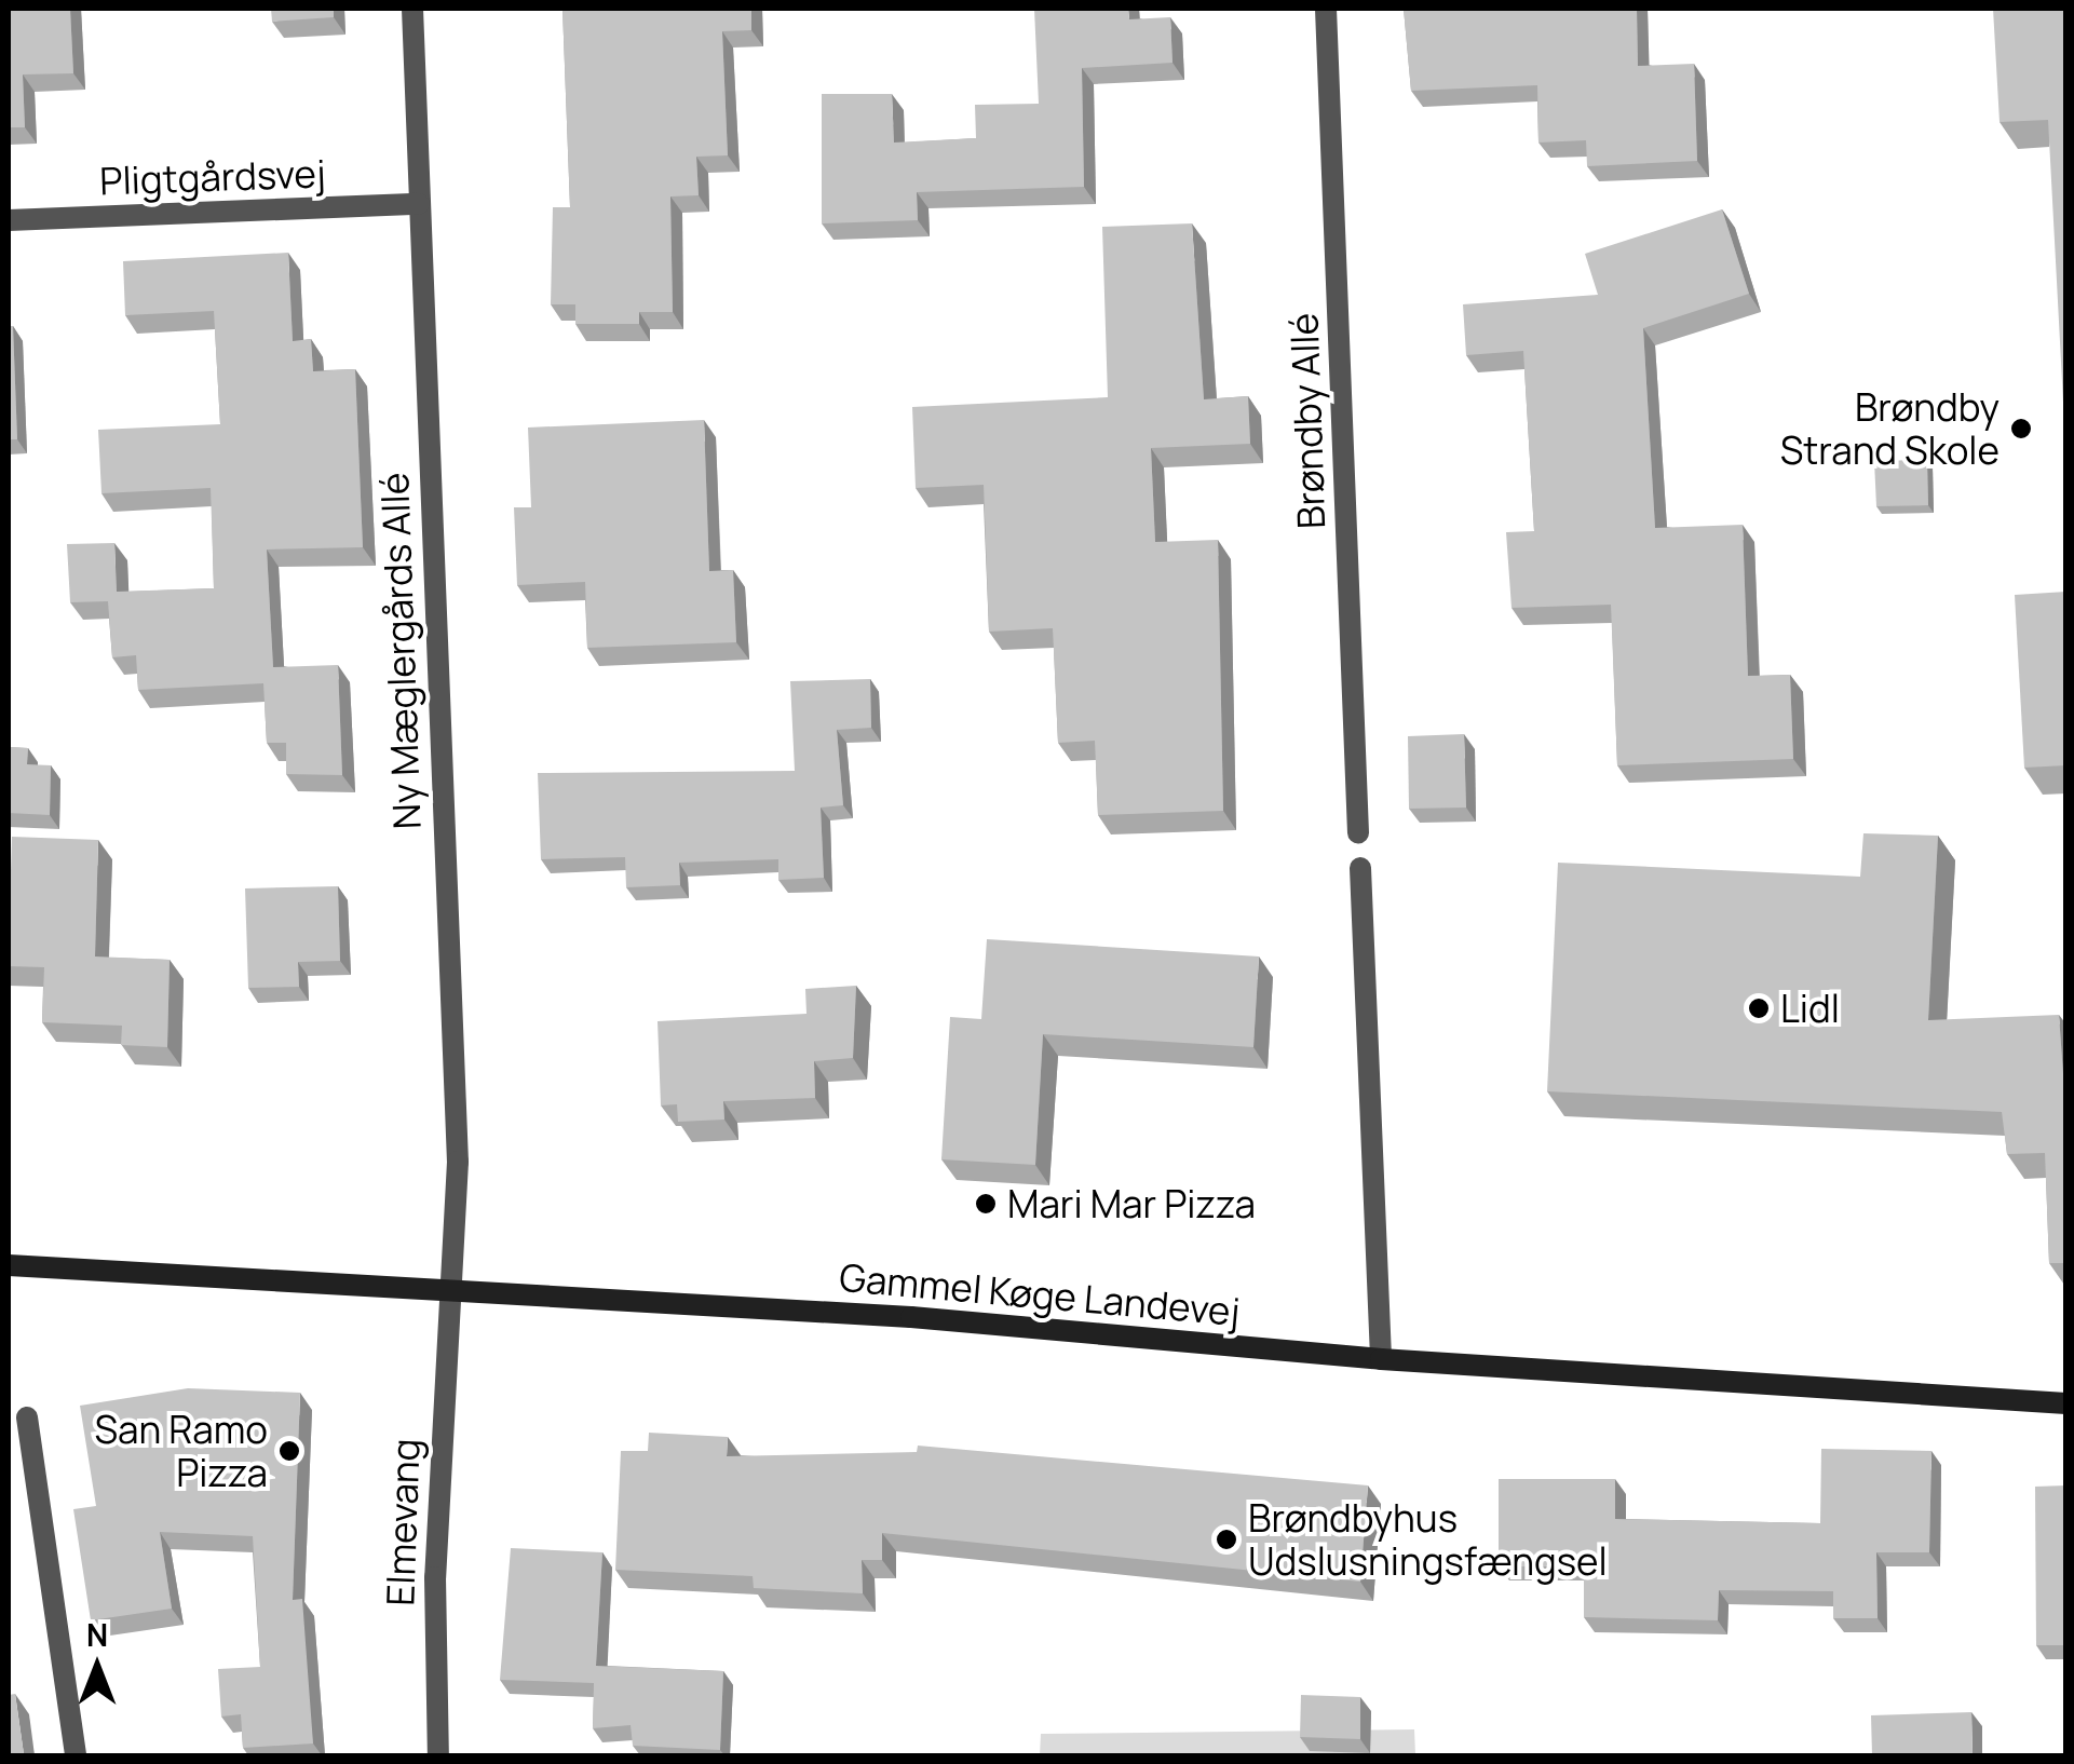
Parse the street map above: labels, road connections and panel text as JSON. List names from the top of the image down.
{
  "streets": {
    "main road": ["Gammel Køge Landevej"],
    "street": [
      "Pligtgårdsvej",
      "Brøndby Allé",
      "Ny Mæglergårds Allé",
      "Elmevang"
    ]
  },
  "crossings": [
    ["Pligtgårdsvej", "Ny Mæglergårds Allé"],
    ["Ny Mæglergårds Allé", "Gammel Køge Landevej"],
    ["Ny Mæglergårds Allé", "Elmevang"],
    ["Gammel Køge Landevej", "Elmevang"]
  ],
  "places": [
    "Brøndby Strand Skole",
    "Lidl",
    "Mari Mar Pizza",
    "San Ramo Pizza",
    "Brøndbyhus Udslusningsfængsel"
  ],
  "north": "top"
}
